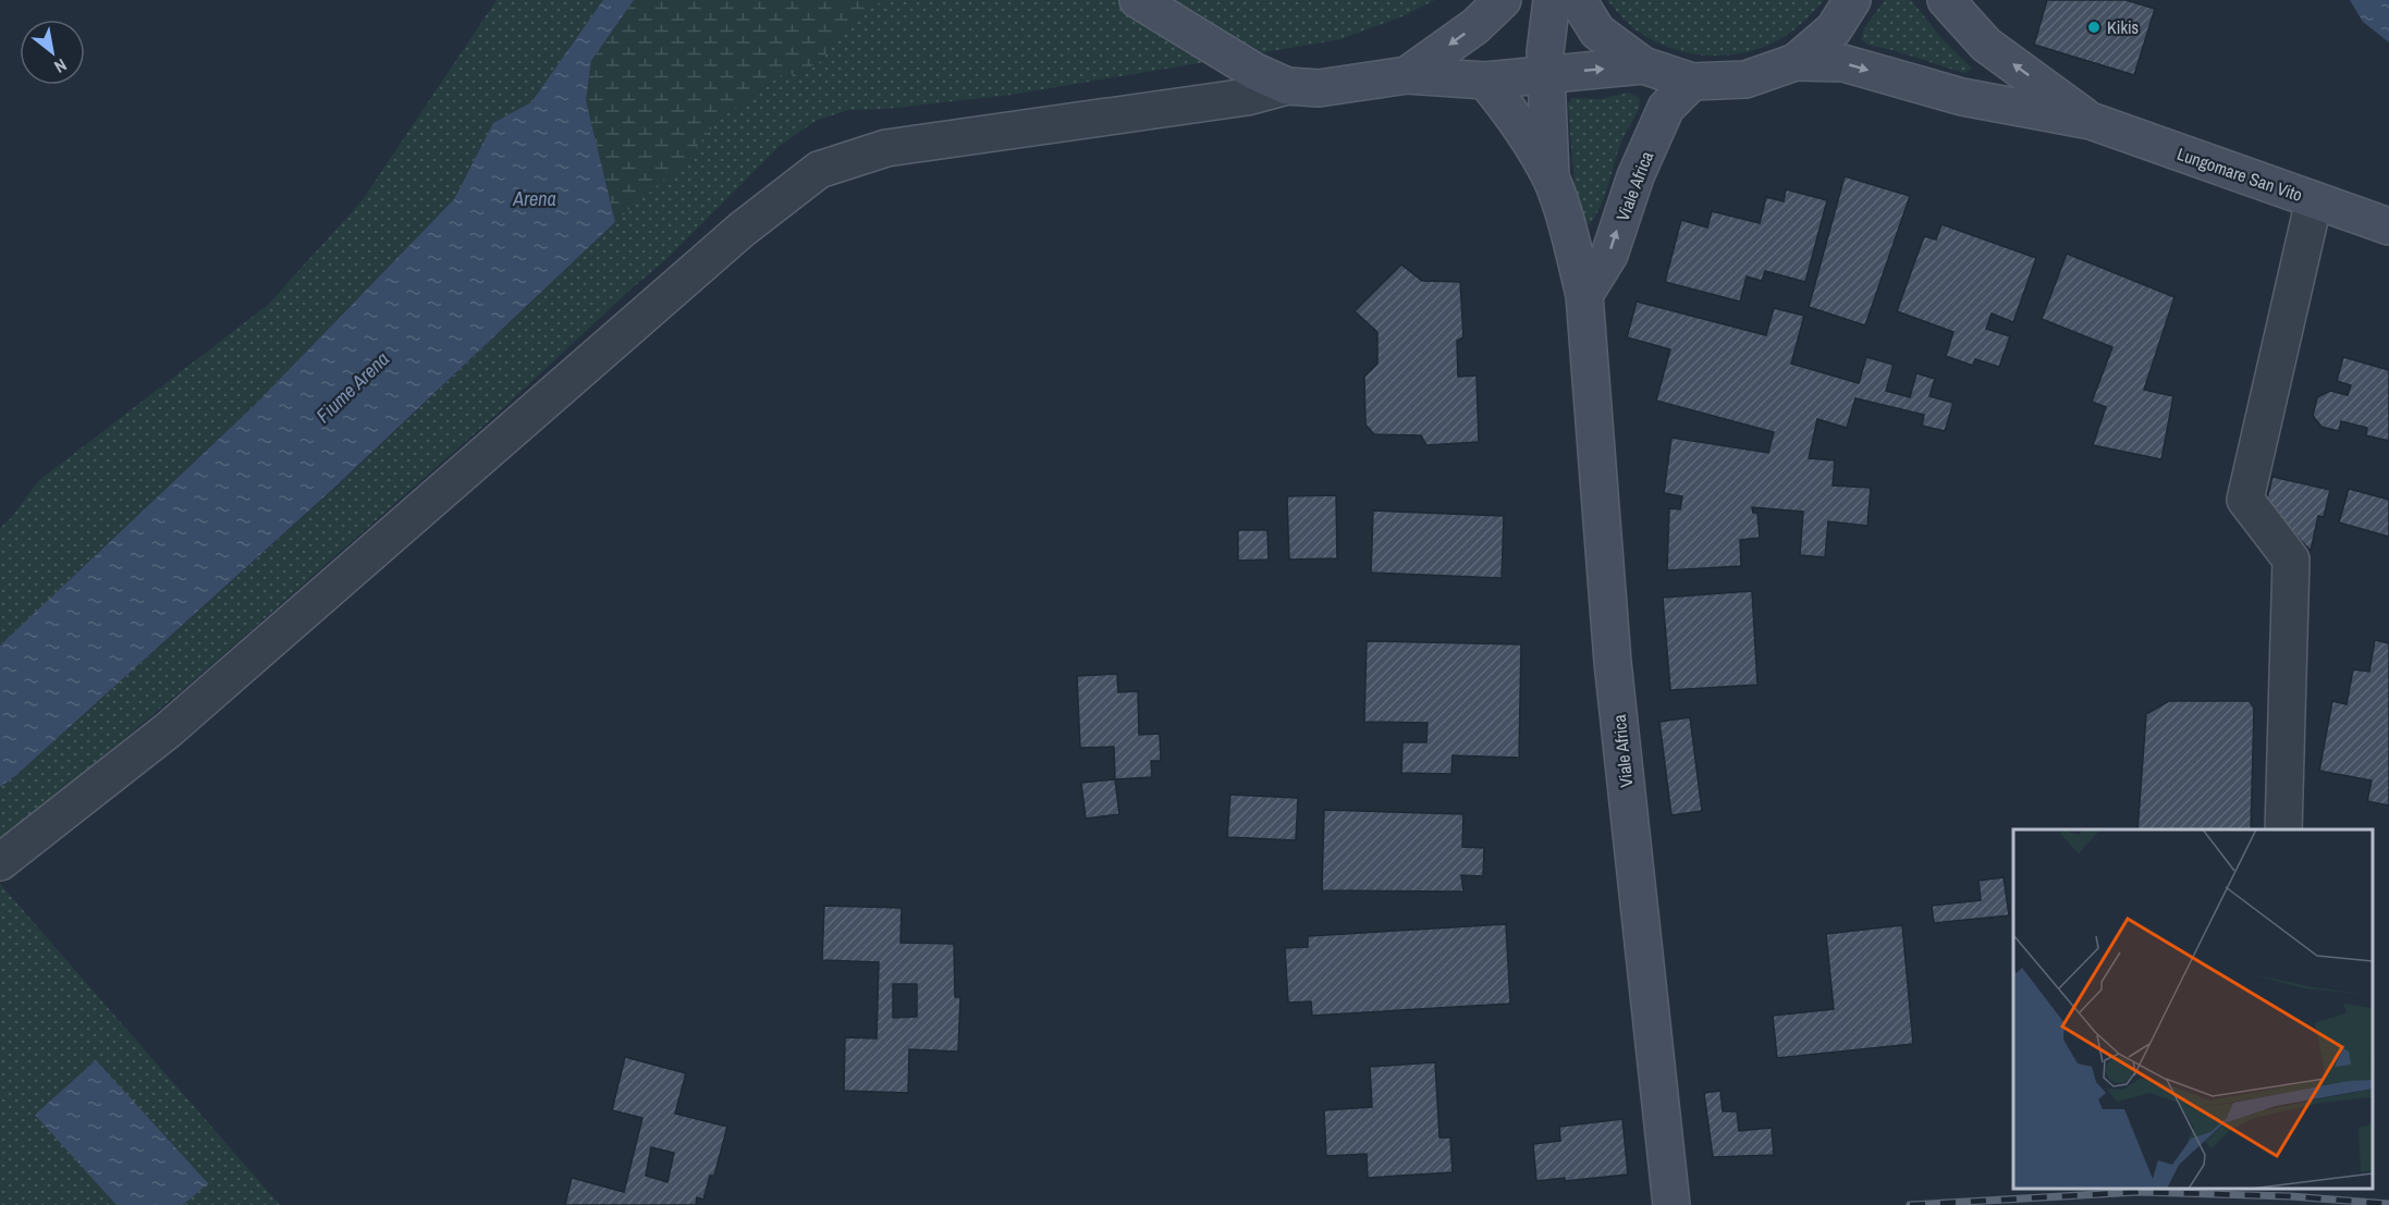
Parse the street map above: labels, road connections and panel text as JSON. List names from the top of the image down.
{
  "streets": {
    "main road": ["Lungomare San Vito", "Viale Africa"]
  },
  "water": ["Arena", "Fiume Arena"],
  "places": ["Kikis"],
  "north": "bottom right"
}
